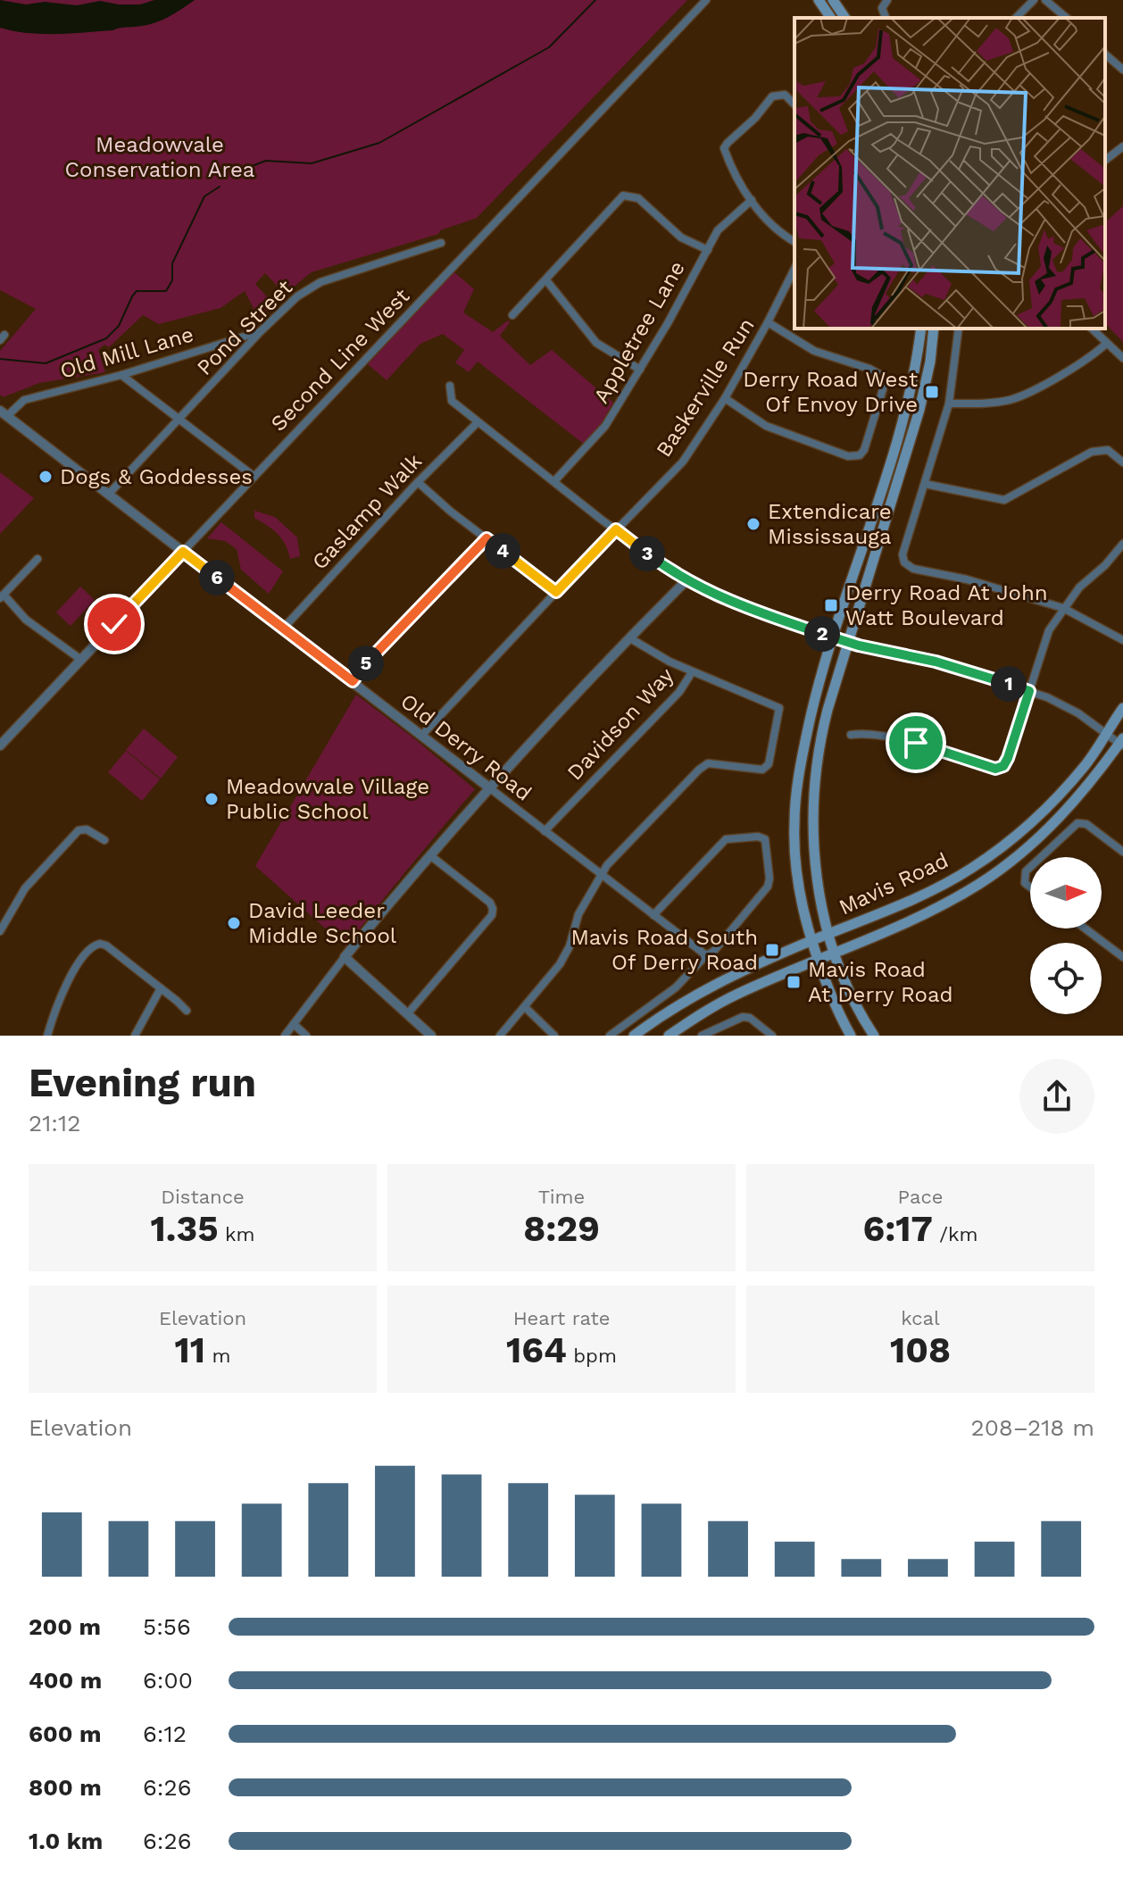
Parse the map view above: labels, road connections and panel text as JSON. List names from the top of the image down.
{
  "streets": {
    "main road": ["Mavis Road"],
    "street": [
      "Pond Street",
      "Appletree Lane",
      "Old Mill Lane",
      "Second Line West",
      "Baskerville Run",
      "Gaslamp Walk",
      "Davidson Way",
      "Old Derry Road"
    ]
  },
  "crossings": [
    ["Pond Street", "Old Mill Lane"],
    ["Pond Street", "Old Derry Road"],
    ["Old Mill Lane", "Old Derry Road"],
    ["Second Line West", "Old Derry Road"],
    ["Baskerville Run", "Old Derry Road"],
    ["Gaslamp Walk", "Old Derry Road"],
    ["Davidson Way", "Old Derry Road"]
  ],
  "parks": ["Meadowvale Conservation Area"],
  "places": {
    "transit": [
      "Derry Road West Of Envoy Drive",
      "Derry Road At John Watt Boulevard",
      "Mavis Road South Of Derry Road",
      "Mavis Road At Derry Road"
    ],
    "other": [
      "Dogs & Goddesses",
      "Extendicare Mississauga",
      "Meadowvale Village Public School",
      "David Leeder Middle School"
    ]
  },
  "north": "right",
  "page": {
    "pins": [
      "4",
      "3",
      "6",
      "2",
      "5",
      "1"
    ],
    "heading": ["Evening run", "21:12"],
    "stats": [
      ["Distance", "1.35 km"],
      ["Time", "8:29"],
      ["Pace", "6:17 /km"],
      ["Elevation", "11 m"],
      ["Heart rate", "164 bpm"],
      ["kcal", "108"]
    ],
    "chart": ["Elevation", "208–218 m"],
    "list": [
      {
        "name": "200 m",
        "note": "5:56"
      },
      {
        "name": "400 m",
        "note": "6:00"
      },
      {
        "name": "600 m",
        "note": "6:12"
      },
      {
        "name": "800 m",
        "note": "6:26"
      },
      {
        "name": "1.0 km",
        "note": "6:26"
      }
    ]
  }
}
